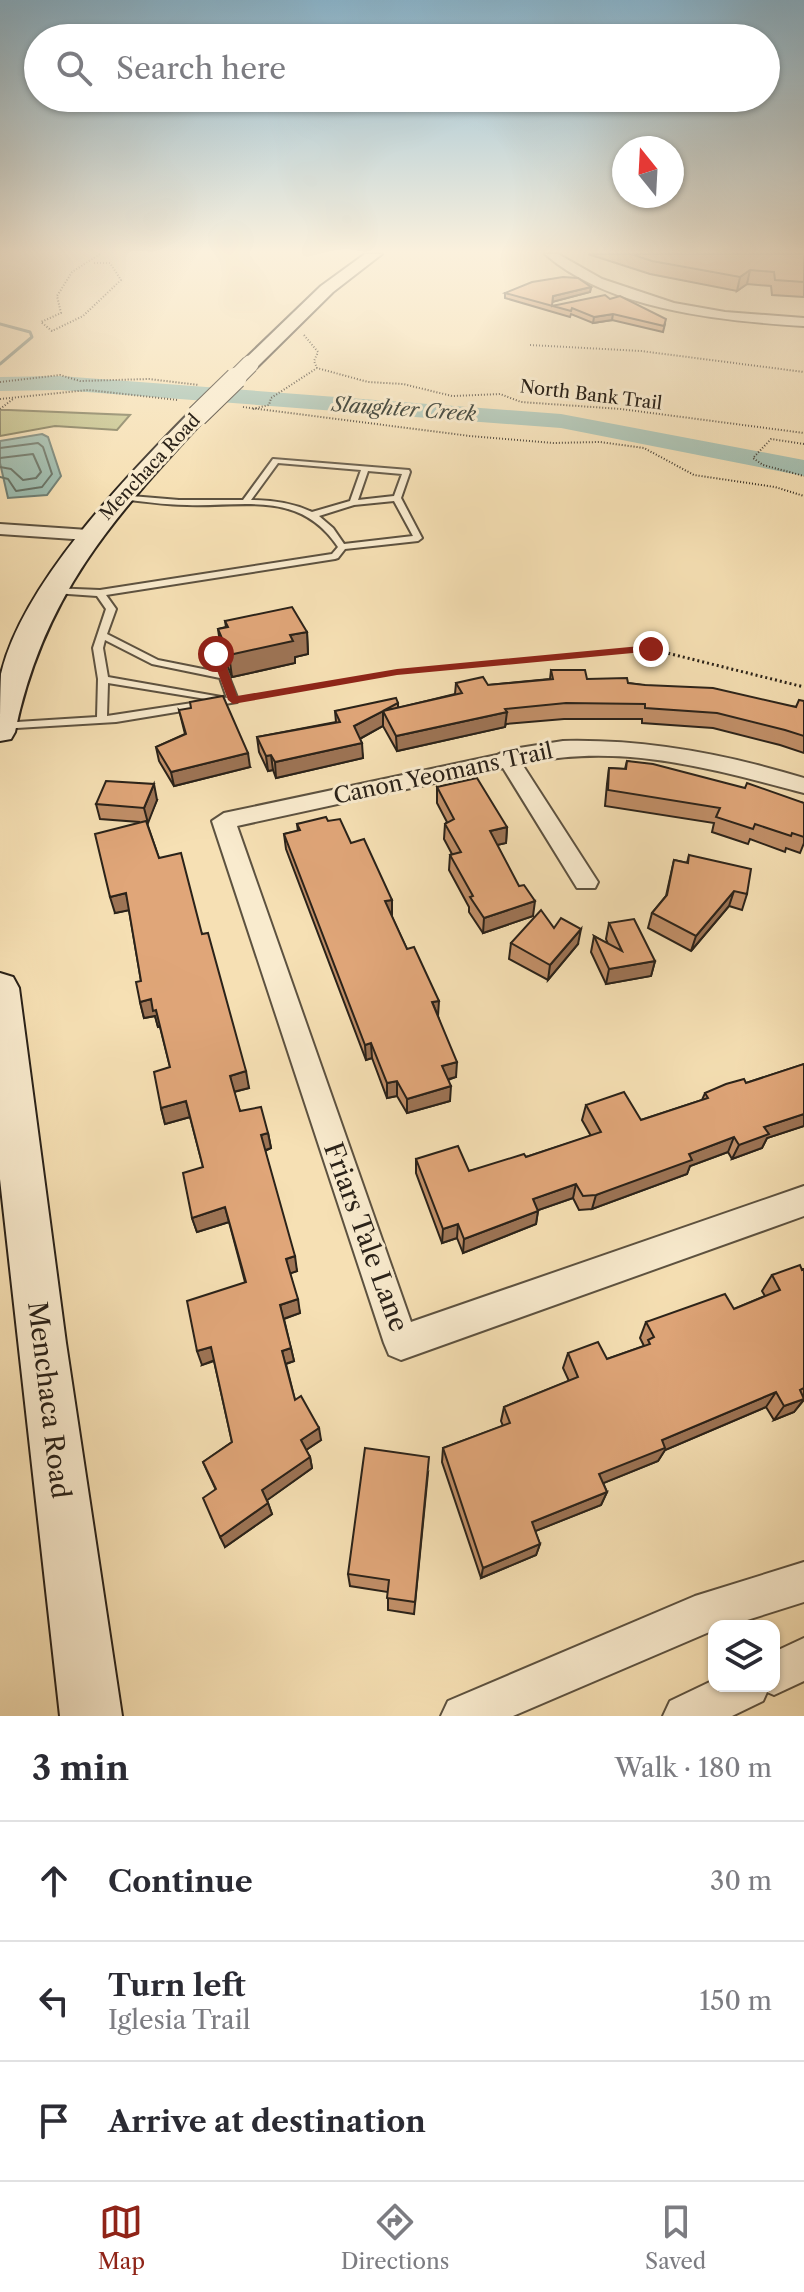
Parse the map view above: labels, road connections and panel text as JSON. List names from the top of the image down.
{
  "streets": {
    "main road": ["Menchaca Road"],
    "street": ["Canon Yeomans Trail", "Friars Tale Lane"],
    "path": ["North Bank Trail"]
  },
  "crossings": [
    ["Canon Yeomans Trail", "Friars Tale Lane"]
  ],
  "water": ["Slaughter Creek"],
  "north": "top",
  "page": {
    "search": "Search here",
    "heading": ["3 min", "Walk · 180 m"],
    "list": [
      ["Continue", "30 m"],
      ["Turn left", "Iglesia Trail", "150 m"],
      "Arrive at destination"
    ],
    "nav": ["Map", "Directions", "Saved"]
  }
}
